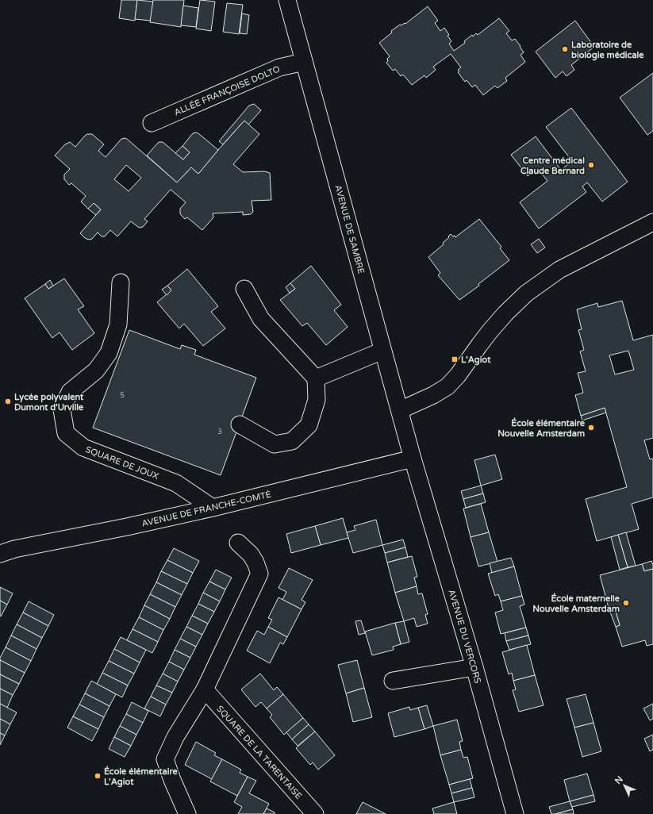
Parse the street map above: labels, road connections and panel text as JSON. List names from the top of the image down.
{
  "streets": {
    "street": [
      "ALLÉE FRANÇOISE DOLTO",
      "AVENUE DE SAMBRE",
      "SQUARE DE JOUX",
      "AVENUE DE FRANCHE-COMTÉ",
      "AVENUE DU VERCORS",
      "SQUARE DE LA TARENTAISE"
    ]
  },
  "crossings": [
    ["ALLÉE FRANÇOISE DOLTO", "AVENUE DE SAMBRE"],
    ["AVENUE DE SAMBRE", "AVENUE DE FRANCHE-COMTÉ"],
    ["AVENUE DE SAMBRE", "AVENUE DU VERCORS"],
    ["SQUARE DE JOUX", "AVENUE DE FRANCHE-COMTÉ"],
    ["AVENUE DE FRANCHE-COMTÉ", "AVENUE DU VERCORS"]
  ],
  "places": {
    "other": [
      "Laboratoire de biologie médicale",
      "Centre médical Claude Bernard",
      "Lycée polyvalent Dumont d'Urville",
      "École élémentaire Nouvelle Amsterdam",
      "École maternelle Nouvelle Amsterdam",
      "École élémentaire L'Agiot"
    ],
    "transit": ["L'Agiot"]
  },
  "house_numbers": ["5", "3"],
  "north": "top left"
}
